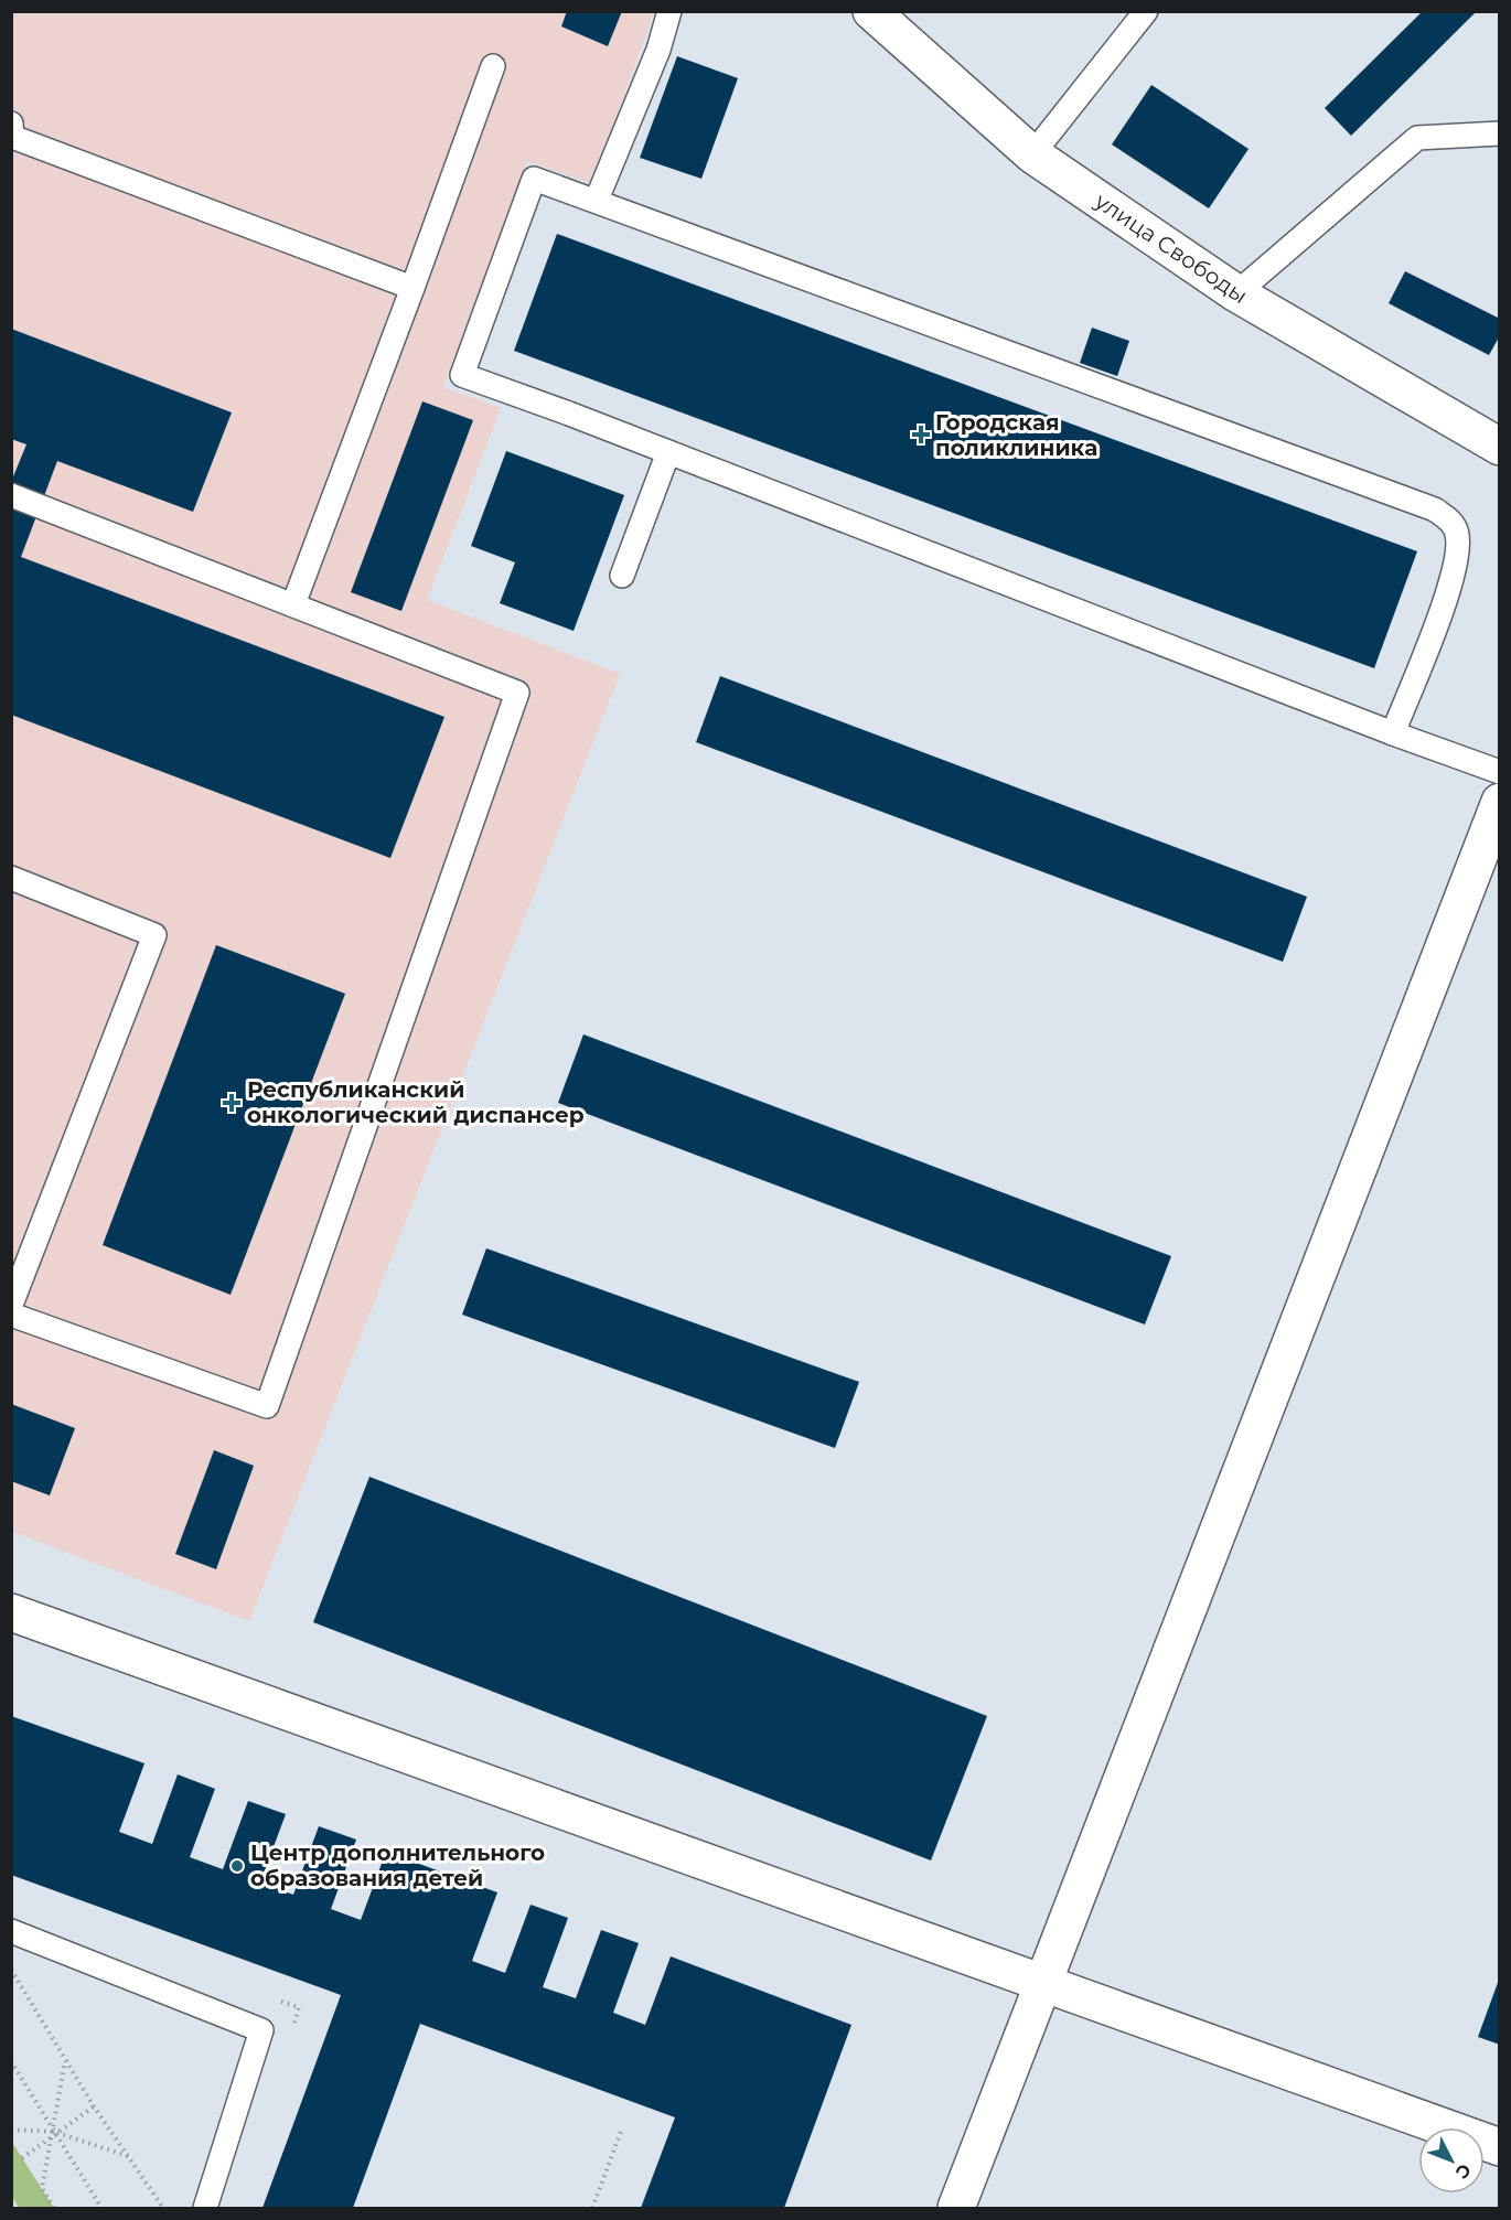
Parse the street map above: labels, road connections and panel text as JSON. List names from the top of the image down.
{
  "streets": {
    "street": ["улица Свободы"]
  },
  "places": {
    "health": ["Городская поликлиника", "Республиканский онкологический диспансер"],
    "other": ["Центр дополнительного образования детей"]
  },
  "north": "bottom right"
}
